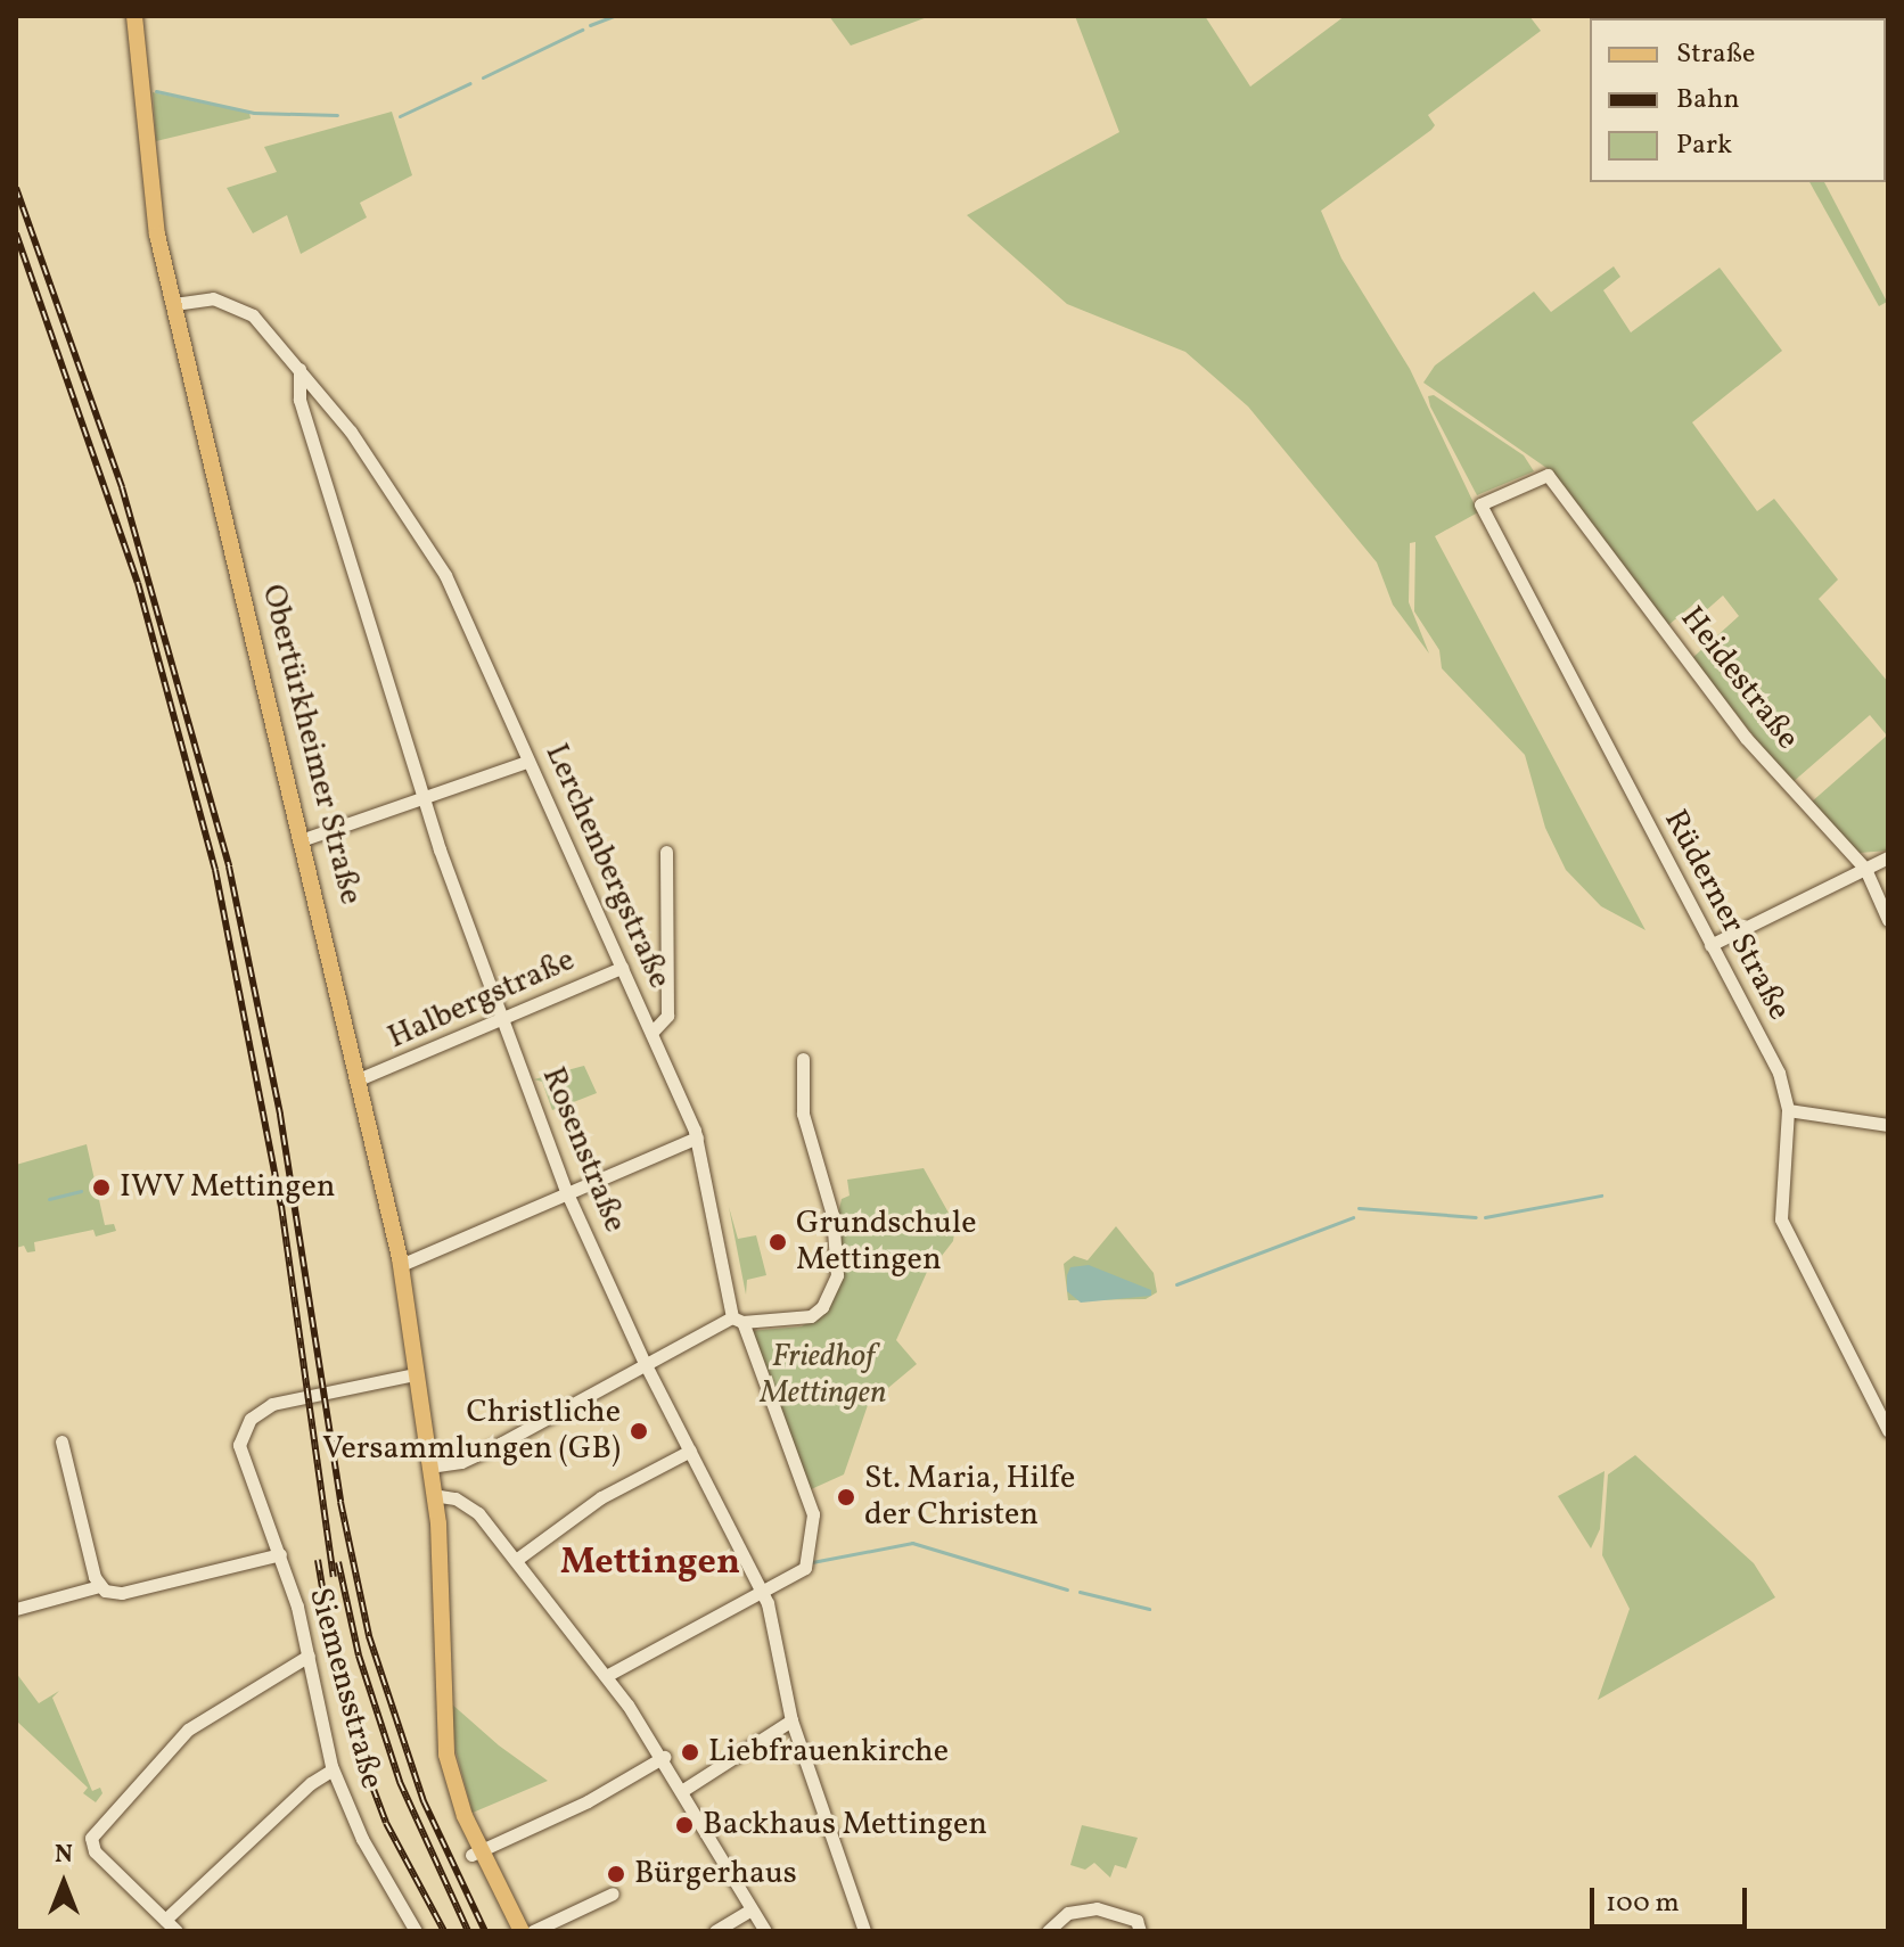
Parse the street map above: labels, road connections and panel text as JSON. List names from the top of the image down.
{
  "streets": {
    "main road": ["Obertürkheimer Straße"],
    "street": [
      "Heidestraße",
      "Lerchenbergstraße",
      "Rüderner Straße",
      "Halbergstraße",
      "Rosenstraße",
      "Siemensstraße"
    ]
  },
  "crossings": [
    ["Heidestraße", "Rüderner Straße"],
    ["Obertürkheimer Straße", "Lerchenbergstraße"],
    ["Obertürkheimer Straße", "Halbergstraße"],
    ["Obertürkheimer Straße", "Siemensstraße"],
    ["Lerchenbergstraße", "Halbergstraße"],
    ["Lerchenbergstraße", "Rosenstraße"],
    ["Halbergstraße", "Rosenstraße"]
  ],
  "districts": ["Mettingen"],
  "parks": ["Friedhof Mettingen"],
  "places": [
    "IWV Mettingen",
    "Grundschule Mettingen",
    "Christliche Versammlungen (GB)",
    "St. Maria, Hilfe der Christen",
    "Liebfrauenkirche",
    "Backhaus Mettingen",
    "Bürgerhaus"
  ],
  "legend": ["Straße", "Bahn", "Park"],
  "scale_bar": "100 m",
  "north": "top"
}
